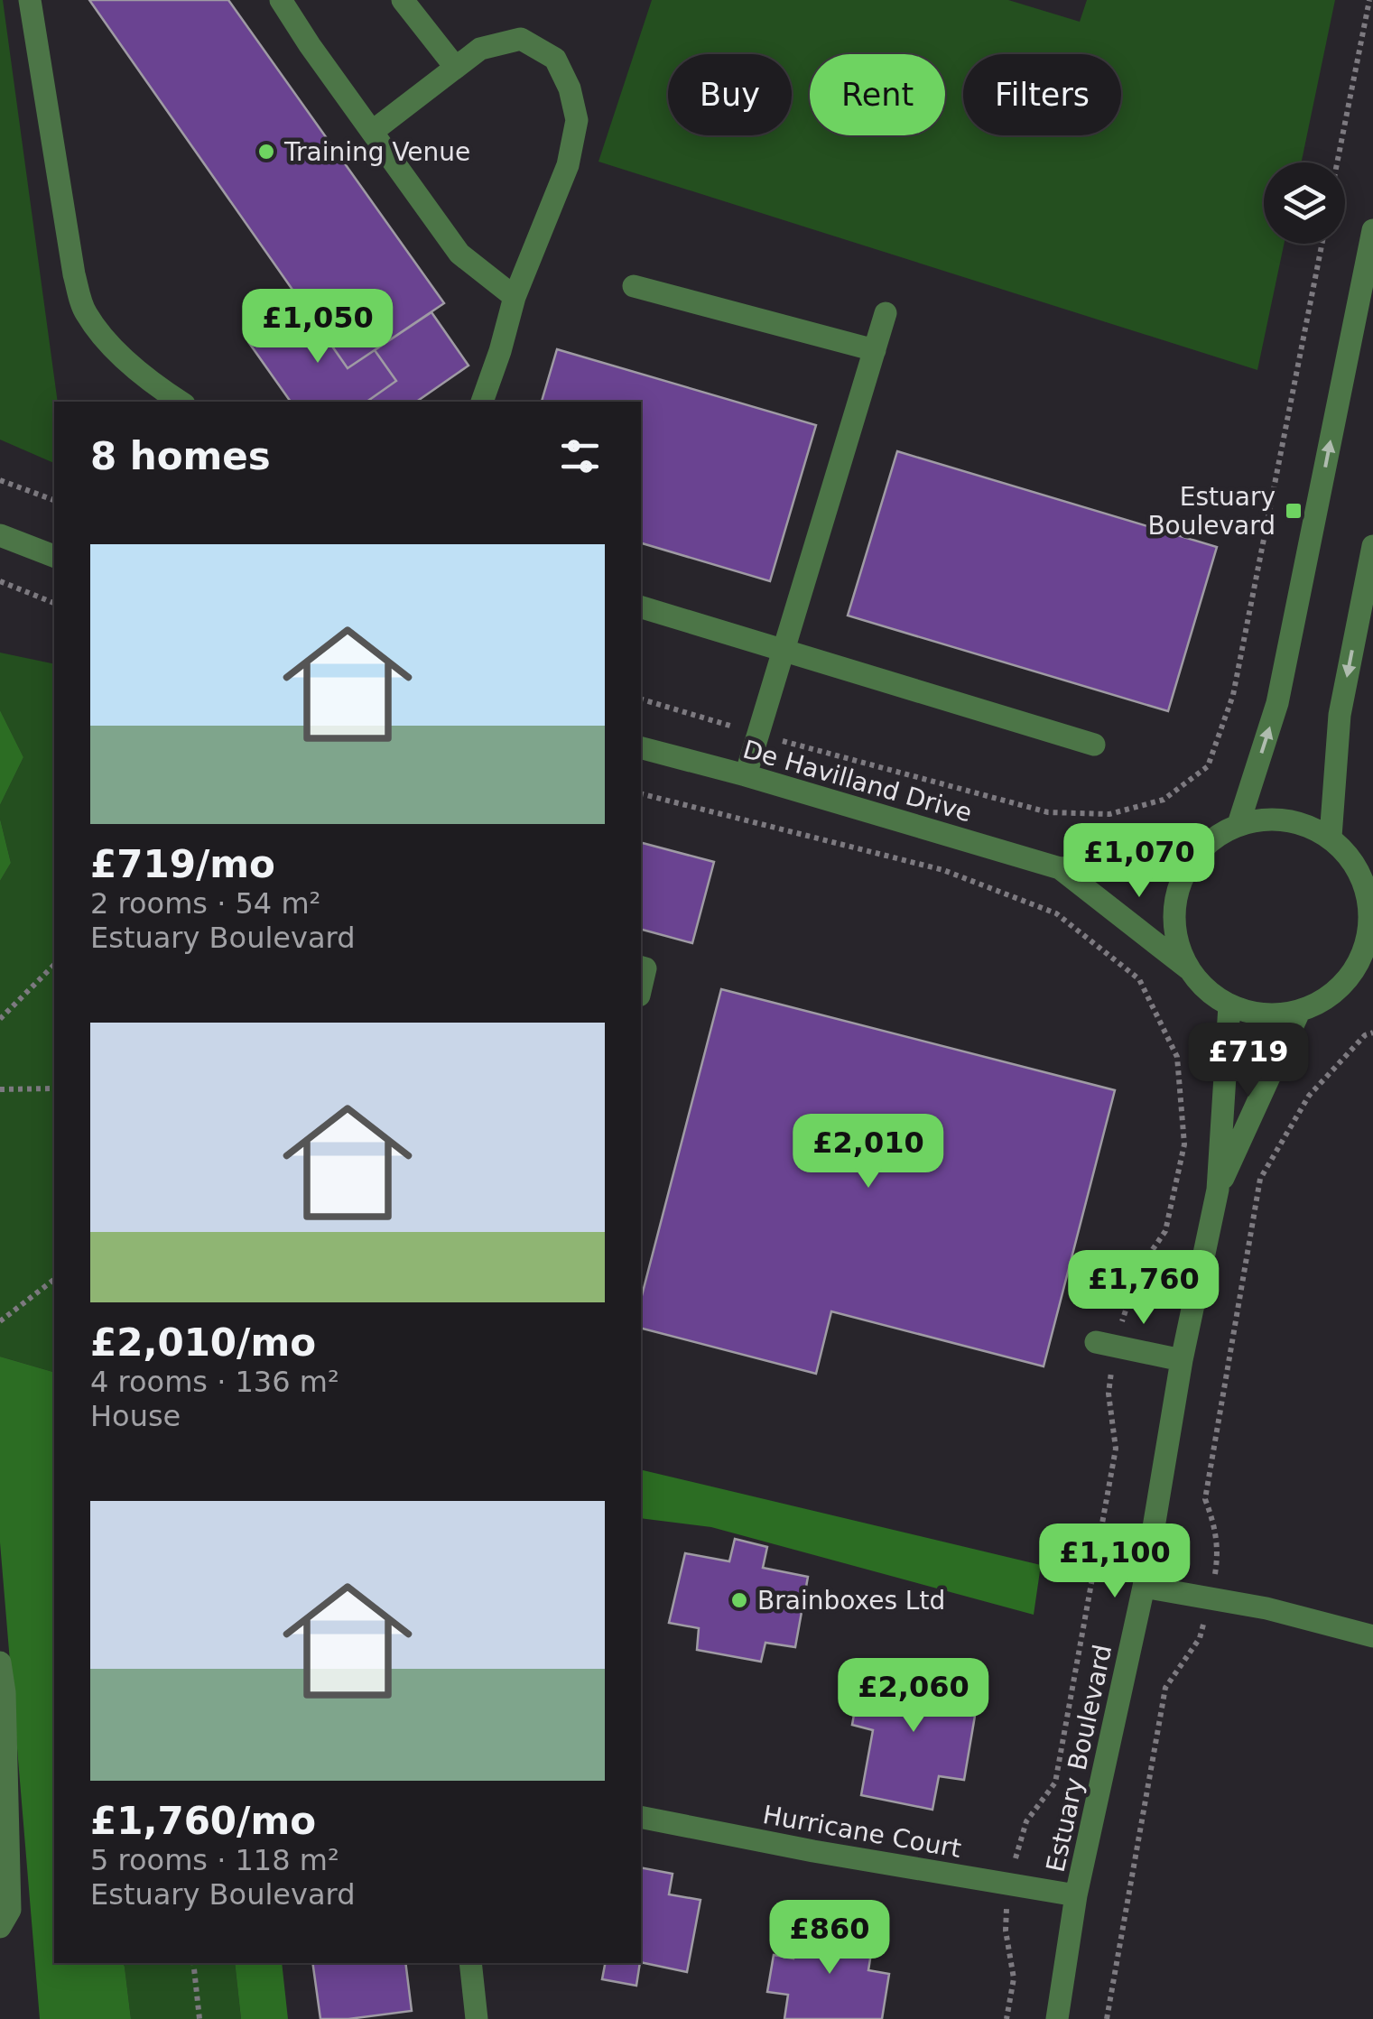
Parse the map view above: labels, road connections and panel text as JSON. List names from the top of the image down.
{
  "streets": {
    "street": ["De Havilland Drive", "Estuary Boulevard", "Hurricane Court"]
  },
  "crossings": [
    ["De Havilland Drive", "Estuary Boulevard"],
    ["Estuary Boulevard", "Hurricane Court"]
  ],
  "places": {
    "other": ["Training Venue", "Brainboxes Ltd"],
    "transit": ["Estuary Boulevard"]
  },
  "page": {
    "chip": ["Buy", "Rent", "Filters"],
    "price": [
      "£1,050",
      "£1,070",
      "£719",
      "£2,010",
      "£1,760",
      "£1,100",
      "£2,060",
      "£860"
    ],
    "heading": "8 homes",
    "list": [
      {
        "name": "£719/mo",
        "note": "2 rooms · 54 m² · Estuary Boulevard"
      },
      {
        "name": "£2,010/mo",
        "note": "4 rooms · 136 m² · House"
      },
      {
        "name": "£1,760/mo",
        "note": "5 rooms · 118 m² · Estuary Boulevard"
      }
    ]
  }
}
